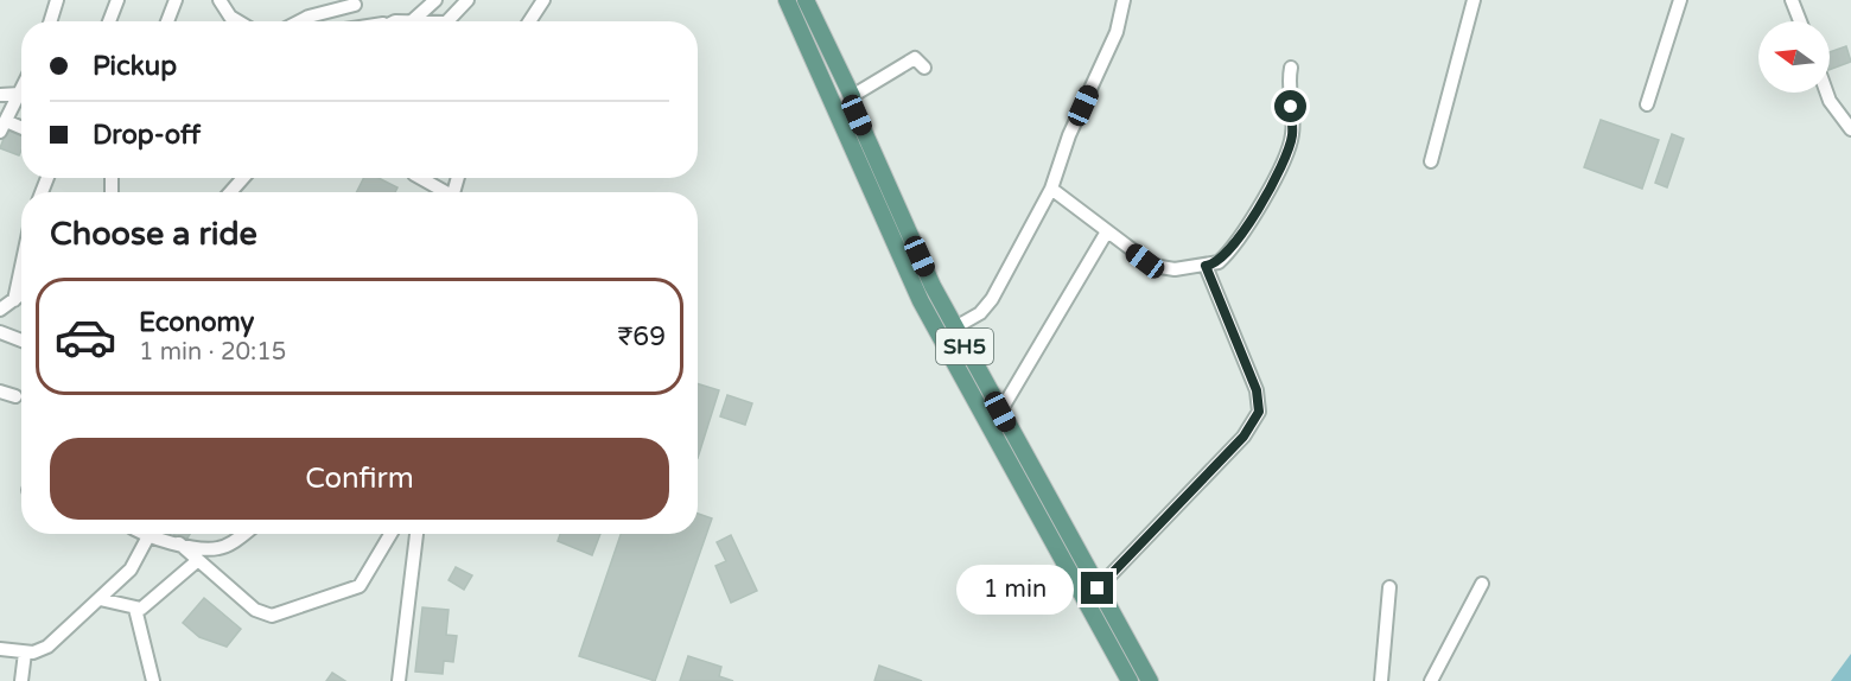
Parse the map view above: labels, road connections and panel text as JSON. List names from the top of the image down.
{
  "streets": {
    "main road": ["SH5"]
  },
  "north": "left",
  "page": {
    "banner": ["Pickup", "Drop-off"],
    "heading": "Choose a ride",
    "list": [
      {
        "name": "Economy",
        "note": "1 min · 20:15",
        "value": "₹69"
      }
    ],
    "buttons": "Confirm",
    "bubble": "1 min"
  }
}
